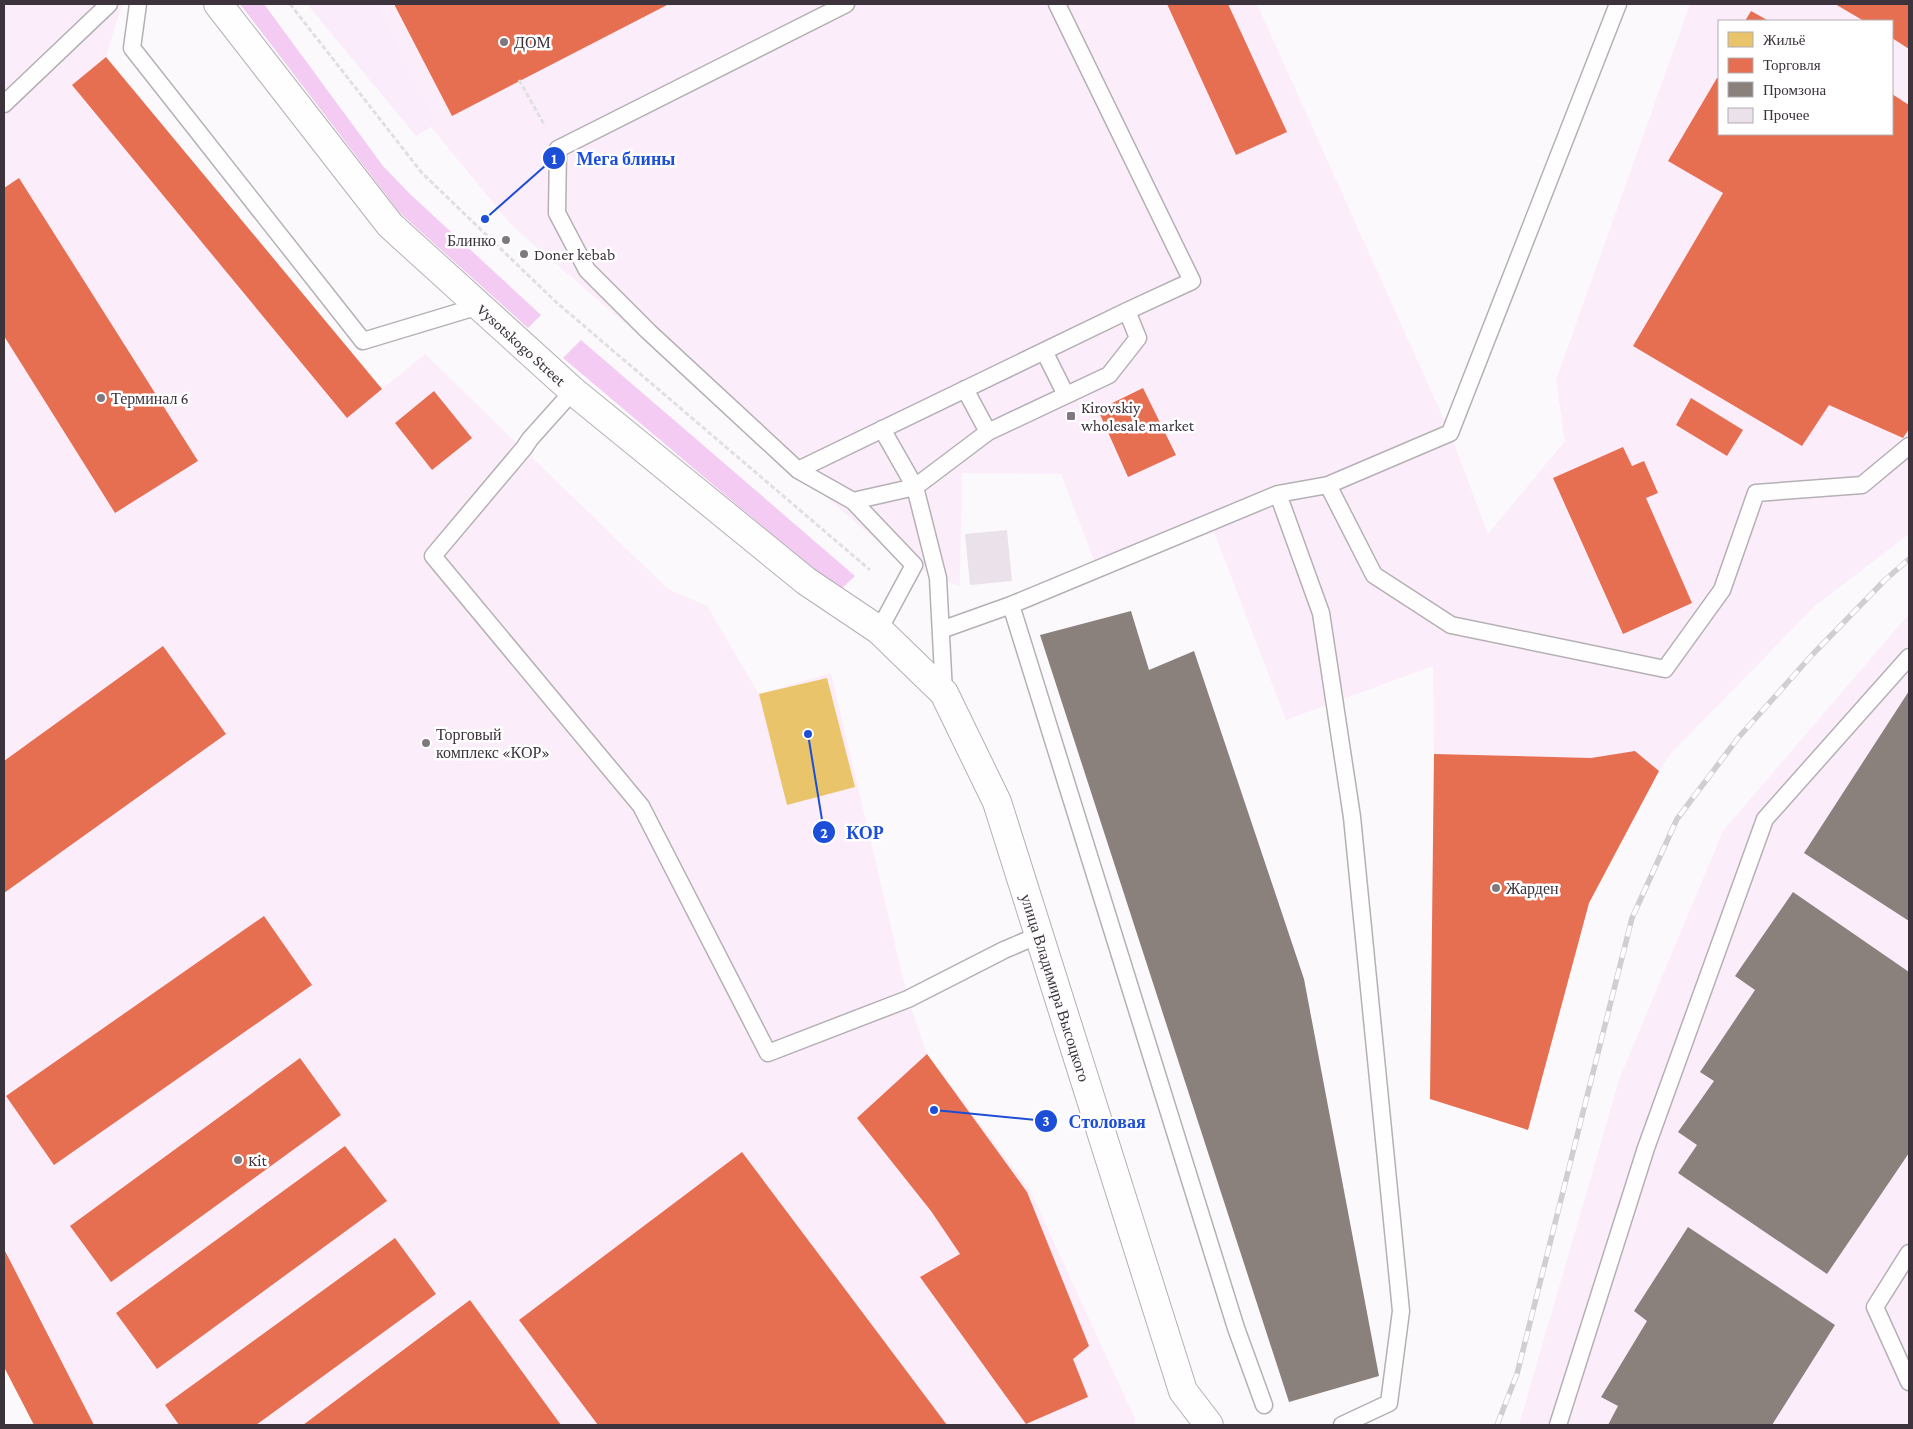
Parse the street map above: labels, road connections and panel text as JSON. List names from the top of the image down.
{
  "streets": {
    "main road": ["Vysotskogo Street", "улица Владимира Высоцкого"]
  },
  "crossings": [
    ["Vysotskogo Street", "улица Владимира Высоцкого"]
  ],
  "places": {
    "other": [
      "ДОМ",
      "Мега блины",
      "Блинко",
      "Doner kebab",
      "Терминал 6",
      "КОР",
      "Торговый комплекс «КОР»",
      "Жарден",
      "Столовая",
      "Kit"
    ],
    "transit": ["Kirovskiy wholesale market"]
  },
  "legend": [
    "Жильё",
    "Торговля",
    "Промзона",
    "Прочее"
  ]
}
